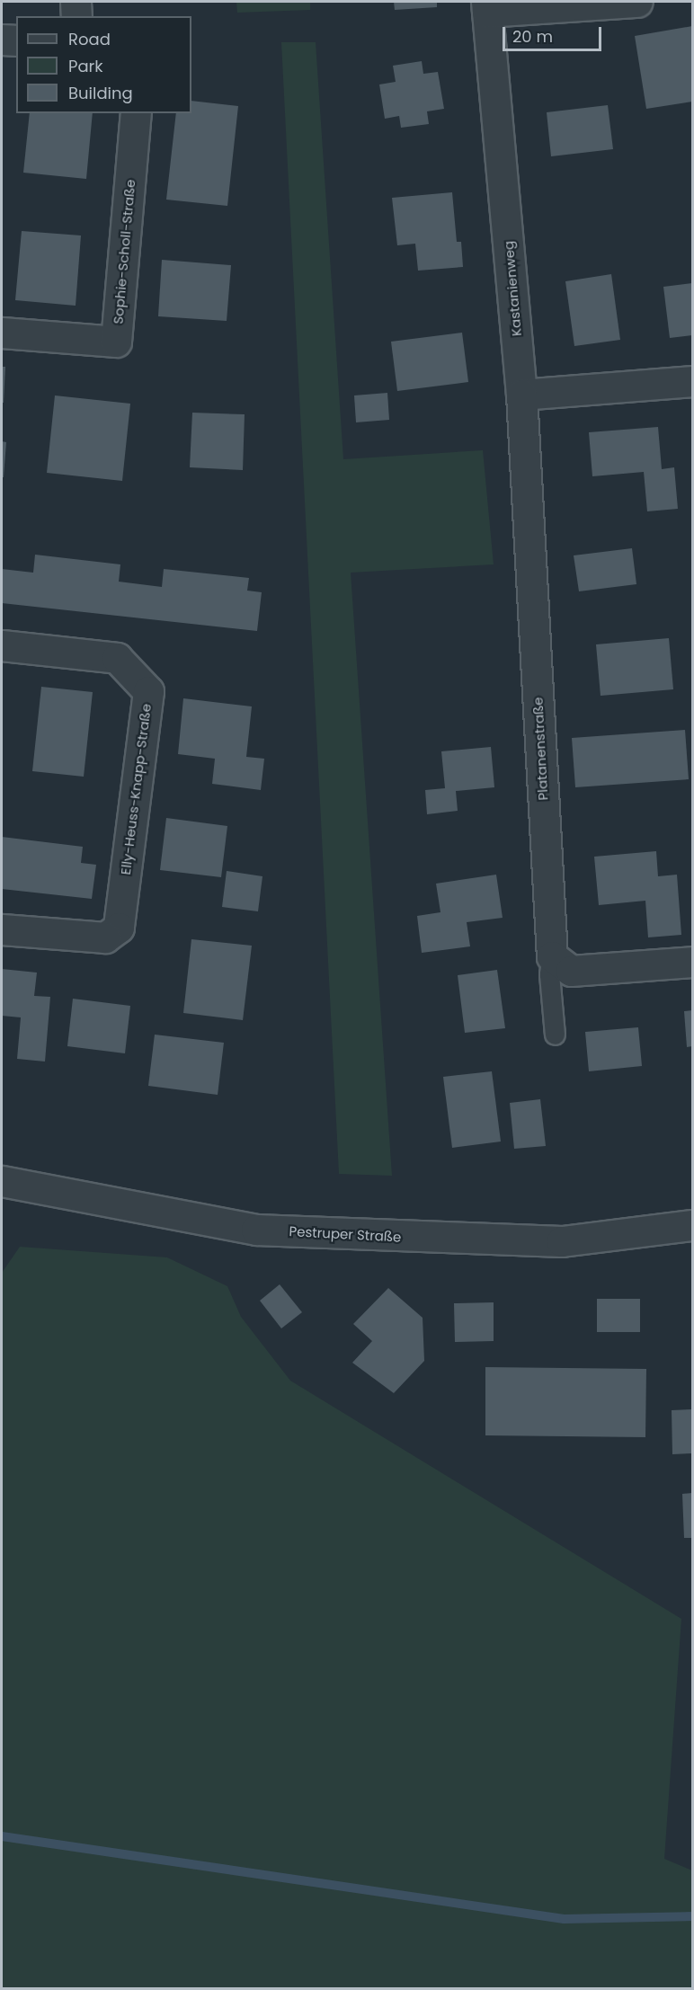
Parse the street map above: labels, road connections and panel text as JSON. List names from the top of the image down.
{
  "streets": {
    "street": [
      "Sophie-Scholl-Straße",
      "Kastanienweg",
      "Platanenstraße",
      "Elly-Heuss-Knapp-Straße",
      "Pestruper Straße"
    ]
  },
  "crossings": [
    ["Kastanienweg", "Platanenstraße"]
  ],
  "legend": ["Road", "Park", "Building"],
  "scale_bar": "20 m"
}
